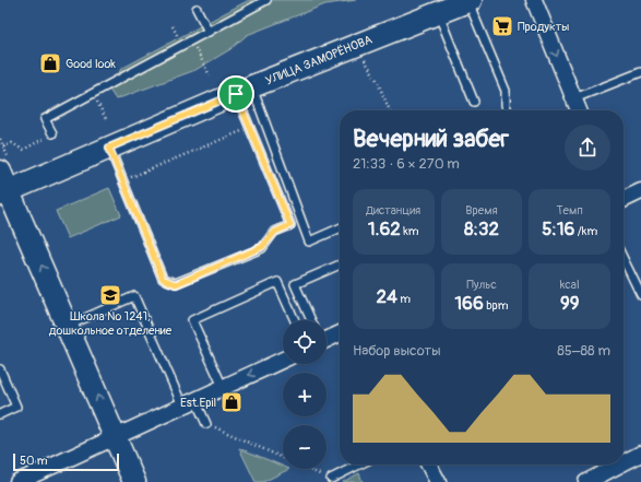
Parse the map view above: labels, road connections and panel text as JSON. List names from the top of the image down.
{
  "streets": {
    "street": ["УЛИЦА ЗАМОРЁНОВА"]
  },
  "places": {
    "supermarket": ["Продукты"],
    "shop": ["Good look", "Est.Epil"],
    "school or university": ["Школа № 1241, дошкольное отделение"]
  },
  "scale_bar": "50 m",
  "page": {
    "heading": ["Вечерний забег", "21:33 · 6 × 270 m"],
    "stats": [
      ["Дистанция", "1.62 km"],
      ["Время", "8:32"],
      ["Темп", "5:16 /km"],
      ["24 m"],
      ["Пульс", "166 bpm"],
      ["kcal", "99"]
    ],
    "map_buttons": ["+", "−"],
    "chart": ["Набор высоты", "85–88 m"],
    "scale": "50 m"
  }
}
